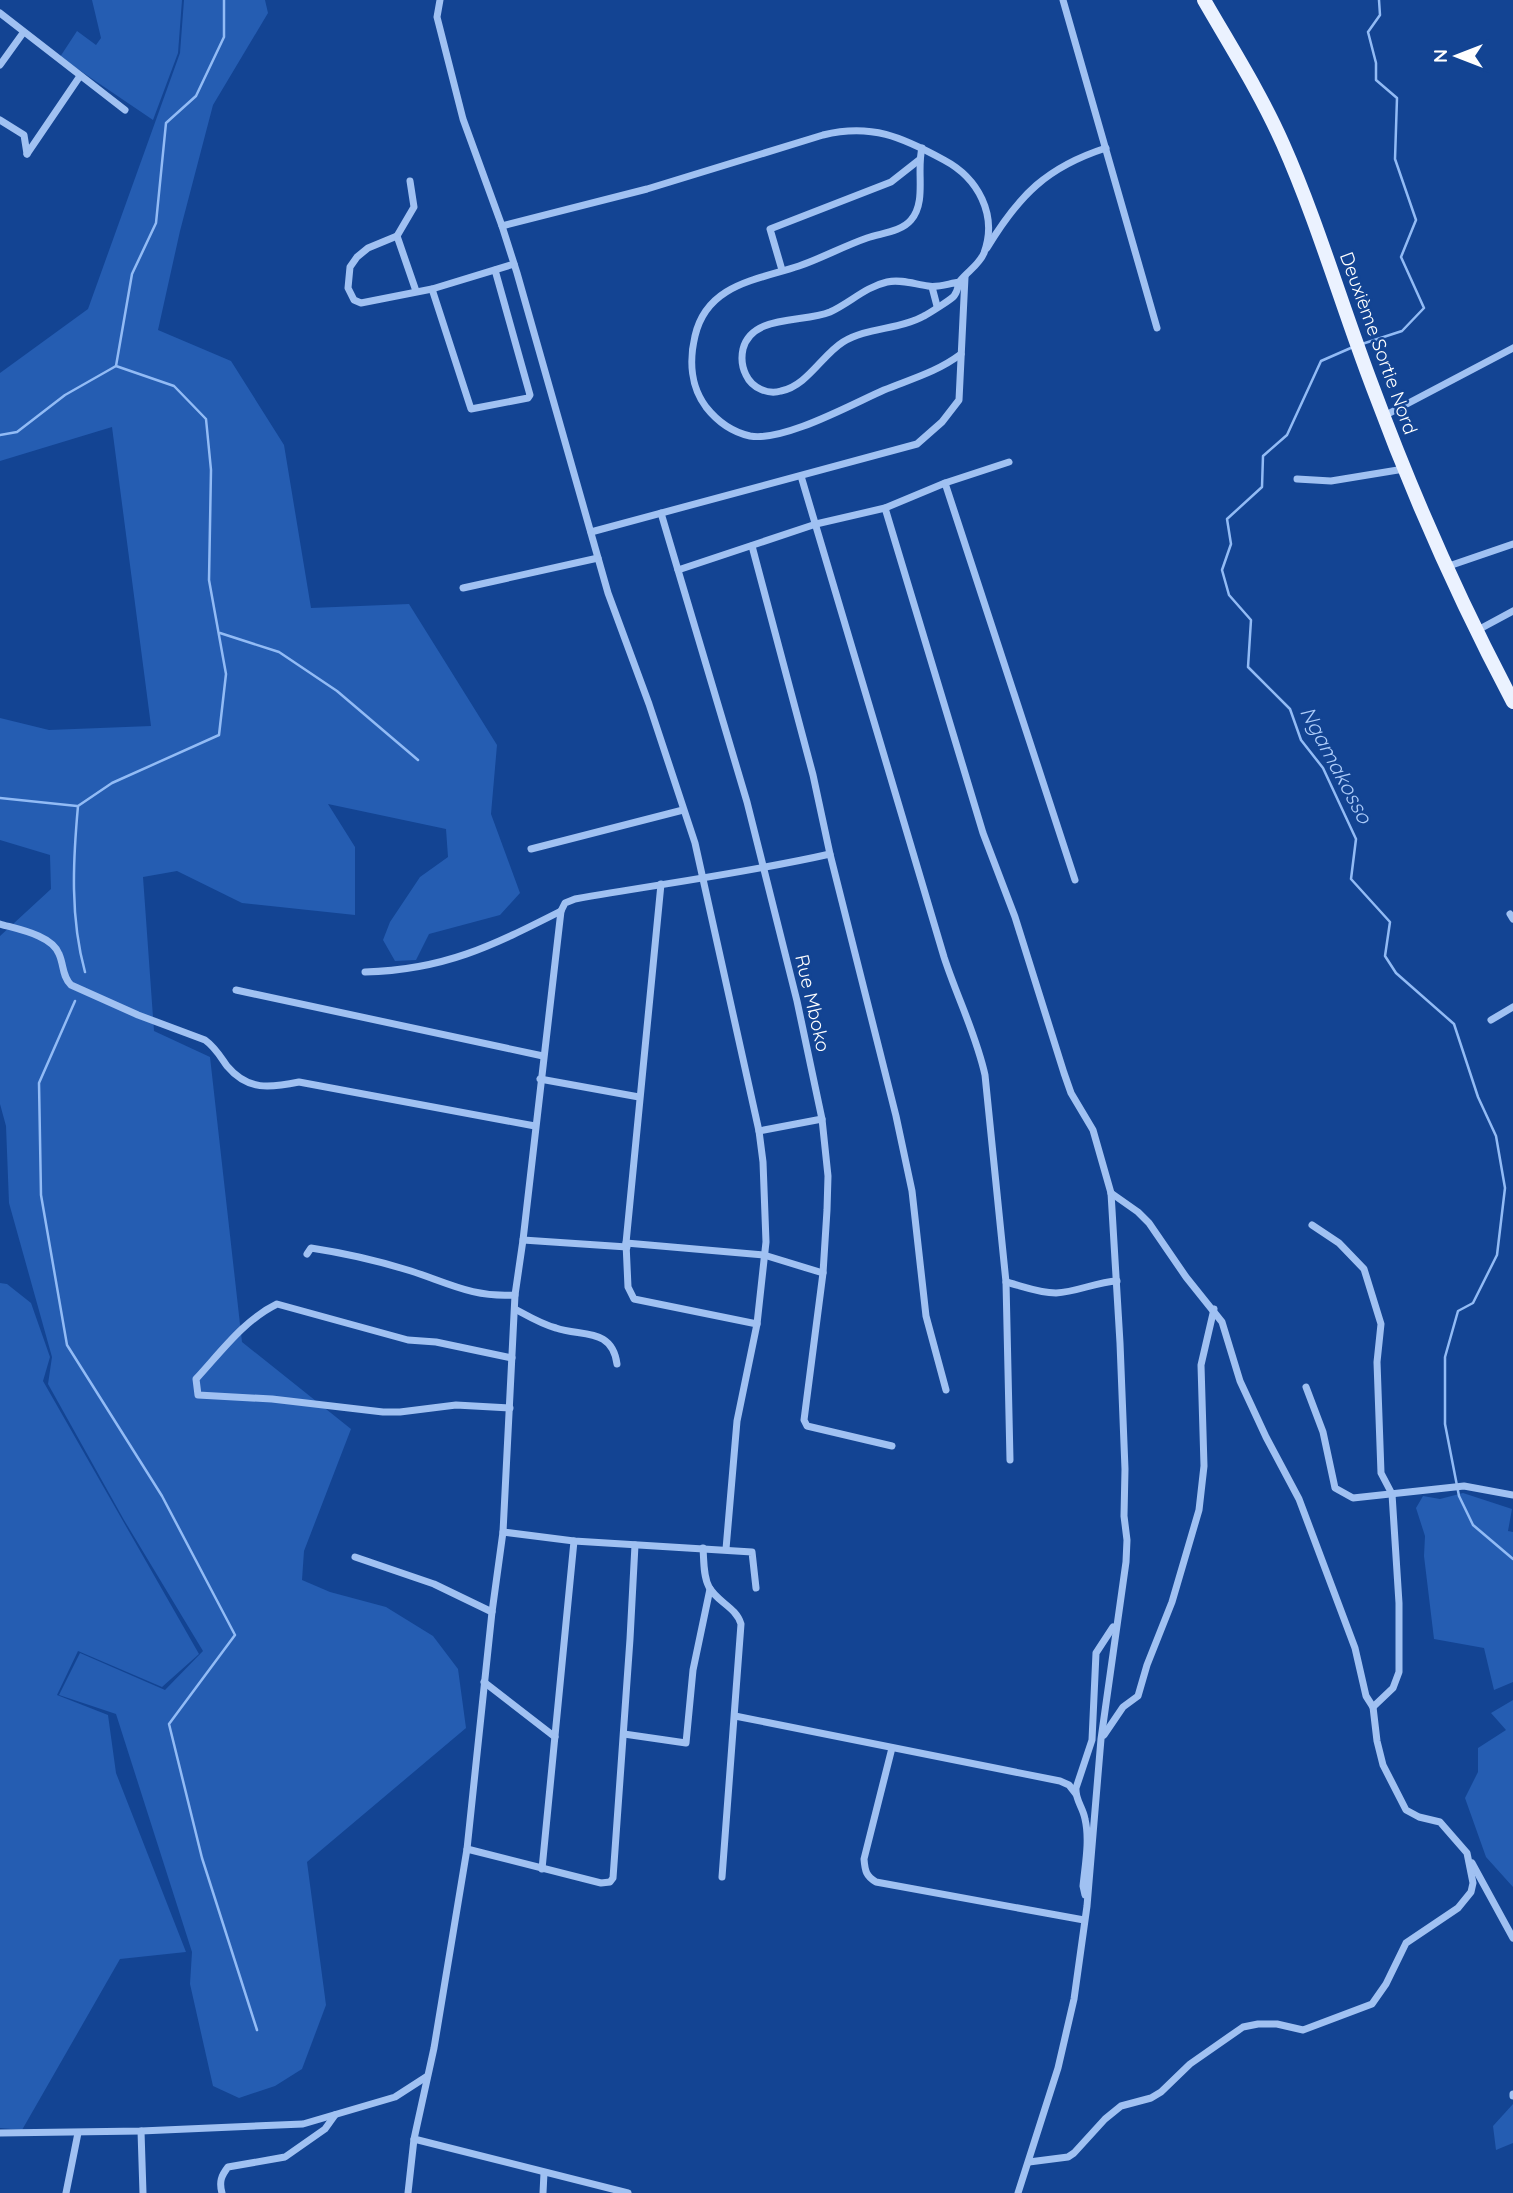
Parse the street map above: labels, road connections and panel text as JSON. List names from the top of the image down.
{
  "streets": {
    "main road": ["Deuxième Sortie Nord"],
    "street": ["Rue Mboko"]
  },
  "water": ["Ngamakosso"],
  "north": "left"
}
